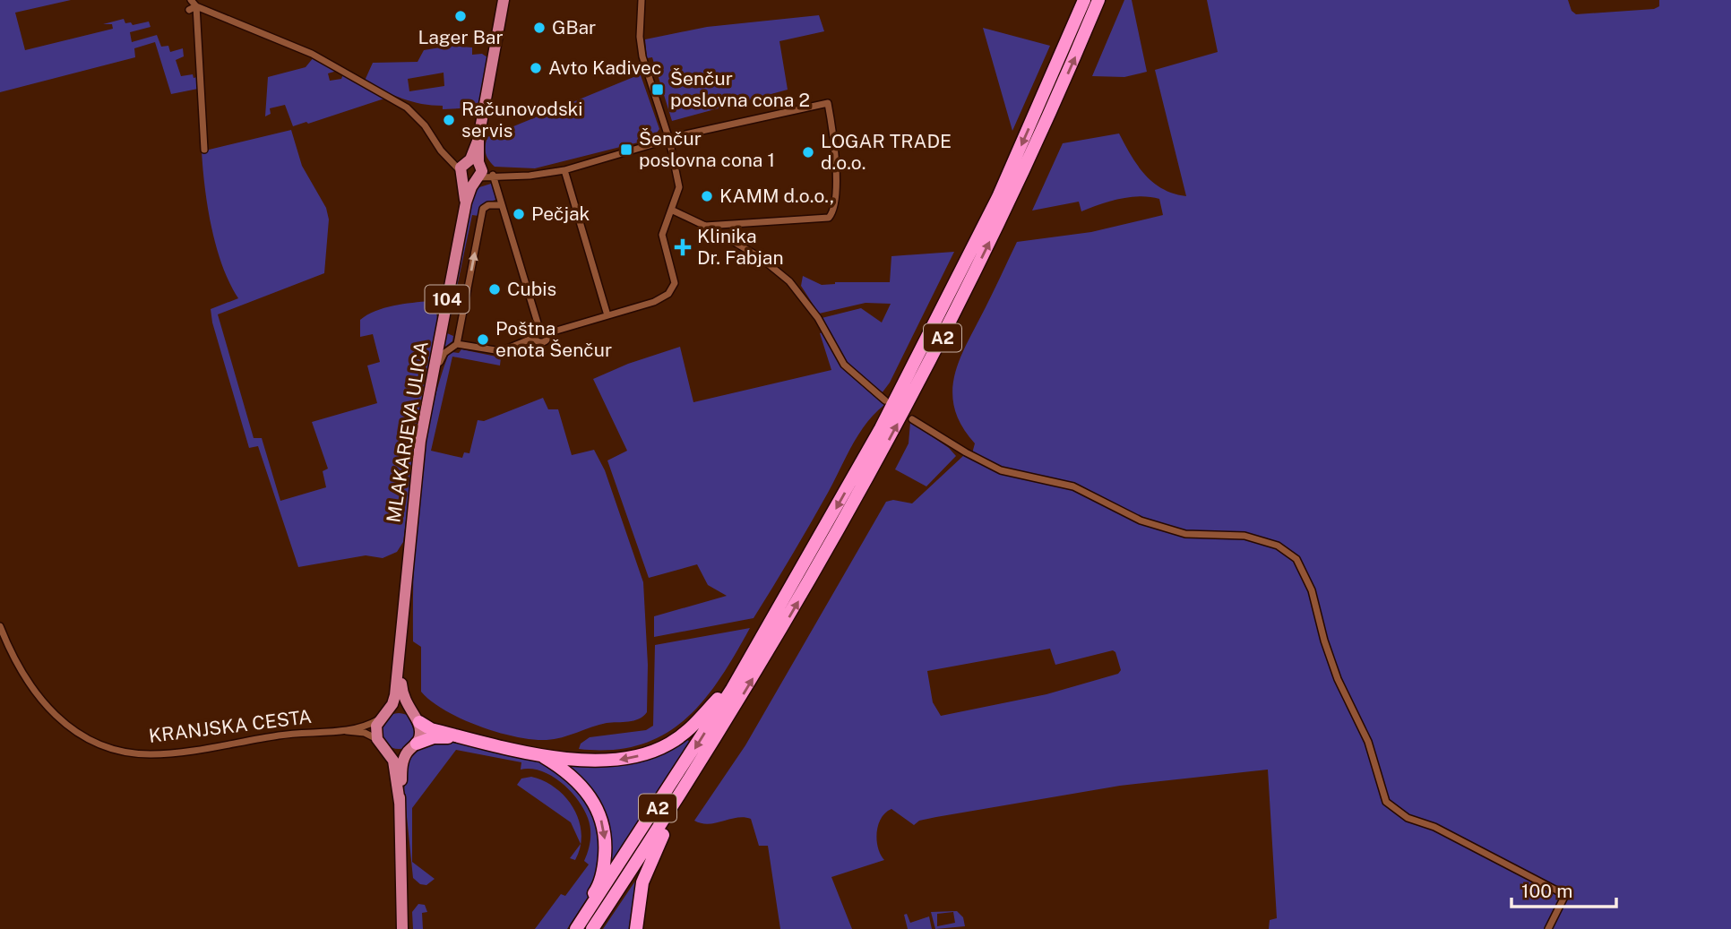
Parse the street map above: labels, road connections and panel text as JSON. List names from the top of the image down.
{
  "streets": {
    "highway": ["A2"],
    "main road": ["104", "MLAKARJEVA ULICA"],
    "street": ["KRANJSKA CESTA"]
  },
  "crossings": [
    ["104", "MLAKARJEVA ULICA"]
  ],
  "places": {
    "other": [
      "Lager Bar",
      "GBar",
      "Avto Kadivec",
      "Računovodski servis",
      "LOGAR TRADE d.o.o.",
      "KAMM d.o.o.,",
      "Pečjak",
      "Cubis",
      "Poštna enota Šenčur"
    ],
    "transit": ["Šenčur poslovna cona 2", "Šenčur poslovna cona 1"],
    "health": ["Klinika Dr. Fabjan"]
  },
  "scale_bar": "100 m"
}
